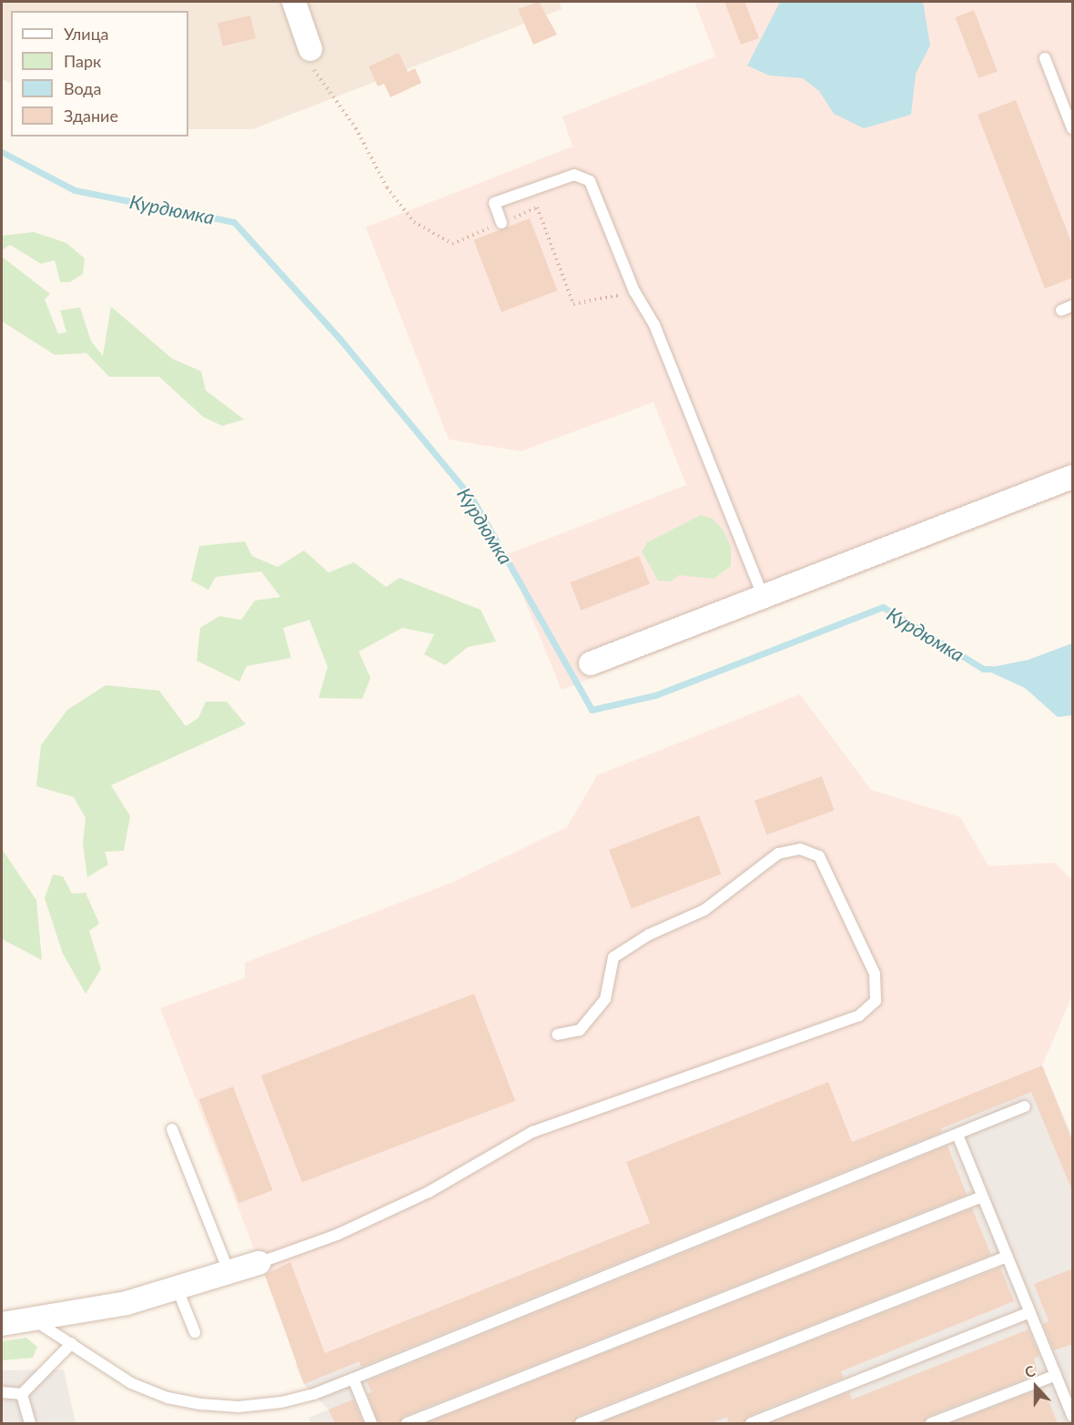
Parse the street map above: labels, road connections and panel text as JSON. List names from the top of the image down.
{
  "water": ["Курдюмка"],
  "legend": [
    "Улица",
    "Парк",
    "Вода",
    "Здание"
  ],
  "north": "top"
}
